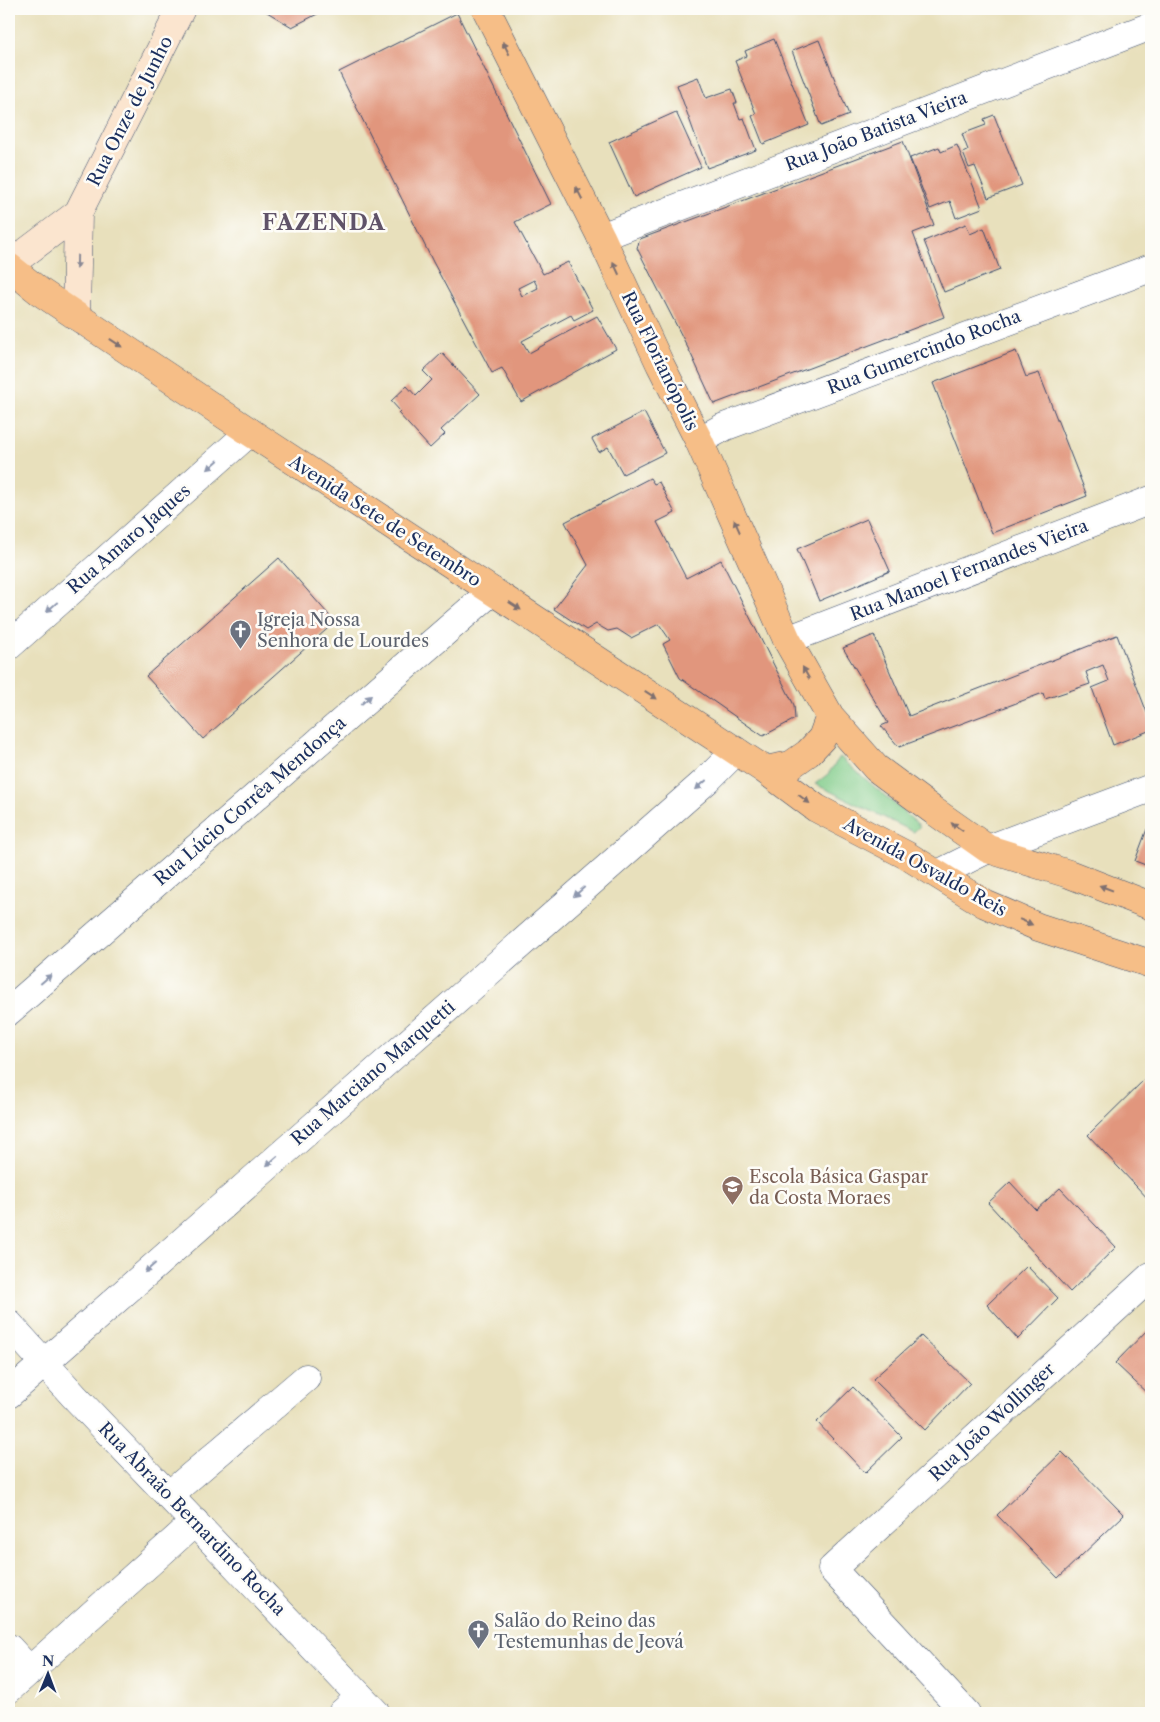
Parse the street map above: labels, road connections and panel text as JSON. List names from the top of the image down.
{
  "streets": {
    "main road": [
      "Rua Onze de Junho",
      "Rua Florianópolis",
      "Avenida Sete de Setembro",
      "Avenida Osvaldo Reis"
    ],
    "street": [
      "Rua João Batista Vieira",
      "Rua Gumercindo Rocha",
      "Rua Amaro Jaques",
      "Rua Manoel Fernandes Vieira",
      "Rua Lúcio Corrêa Mendonça",
      "Rua Marciano Marquetti",
      "Rua João Wollinger",
      "Rua Abraão Bernardino Rocha"
    ]
  },
  "crossings": [
    ["Rua Onze de Junho", "Avenida Sete de Setembro"],
    ["Rua João Batista Vieira", "Rua Florianópolis"],
    ["Rua Gumercindo Rocha", "Rua Florianópolis"],
    ["Rua Florianópolis", "Rua Manoel Fernandes Vieira"],
    ["Avenida Sete de Setembro", "Rua Amaro Jaques"],
    ["Avenida Sete de Setembro", "Rua Lúcio Corrêa Mendonça"],
    ["Avenida Sete de Setembro", "Avenida Osvaldo Reis"],
    ["Avenida Sete de Setembro", "Rua Marciano Marquetti"],
    ["Rua Marciano Marquetti", "Rua Abraão Bernardino Rocha"]
  ],
  "one_way": [
    "Rua Florianópolis",
    "Avenida Sete de Setembro",
    "Rua Amaro Jaques",
    "Rua Lúcio Corrêa Mendonça",
    "Rua Marciano Marquetti"
  ],
  "districts": ["FAZENDA"],
  "places": {
    "church": ["Igreja Nossa Senhora de Lourdes", "Salão do Reino das Testemunhas de Jeová"],
    "school or university": ["Escola Básica Gaspar da Costa Moraes"]
  },
  "north": "top"
}
